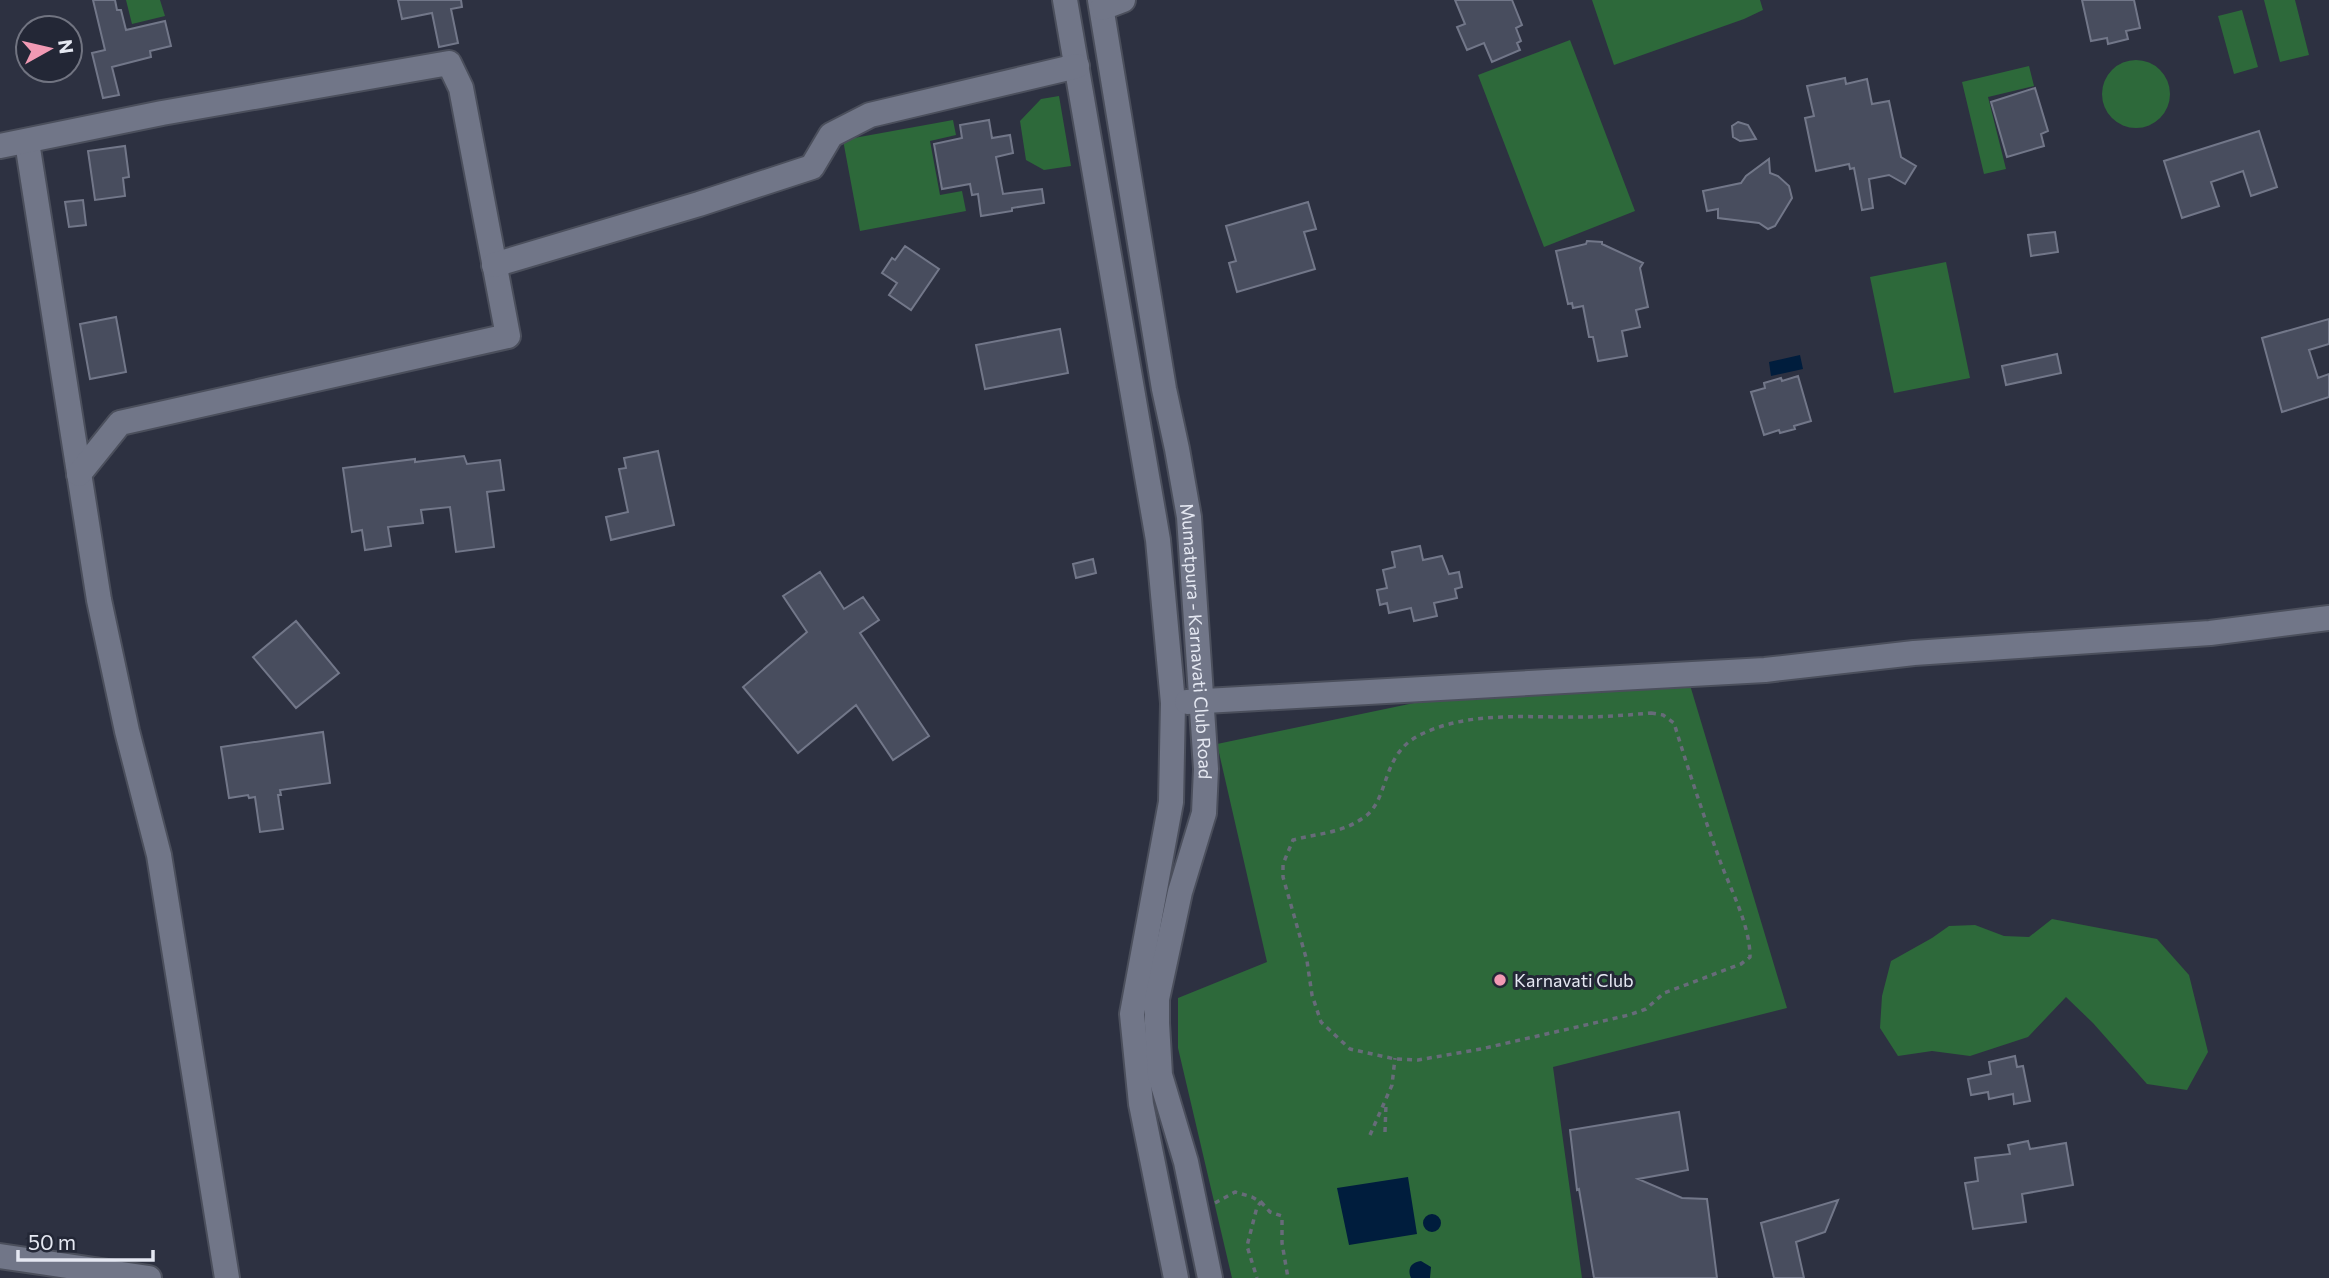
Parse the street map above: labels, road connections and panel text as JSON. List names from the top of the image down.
{
  "streets": {
    "street": ["Mumatpura - Karnavati Club Road"]
  },
  "places": ["Karnavati Club"],
  "scale_bar": "50 m",
  "north": "right"
}
